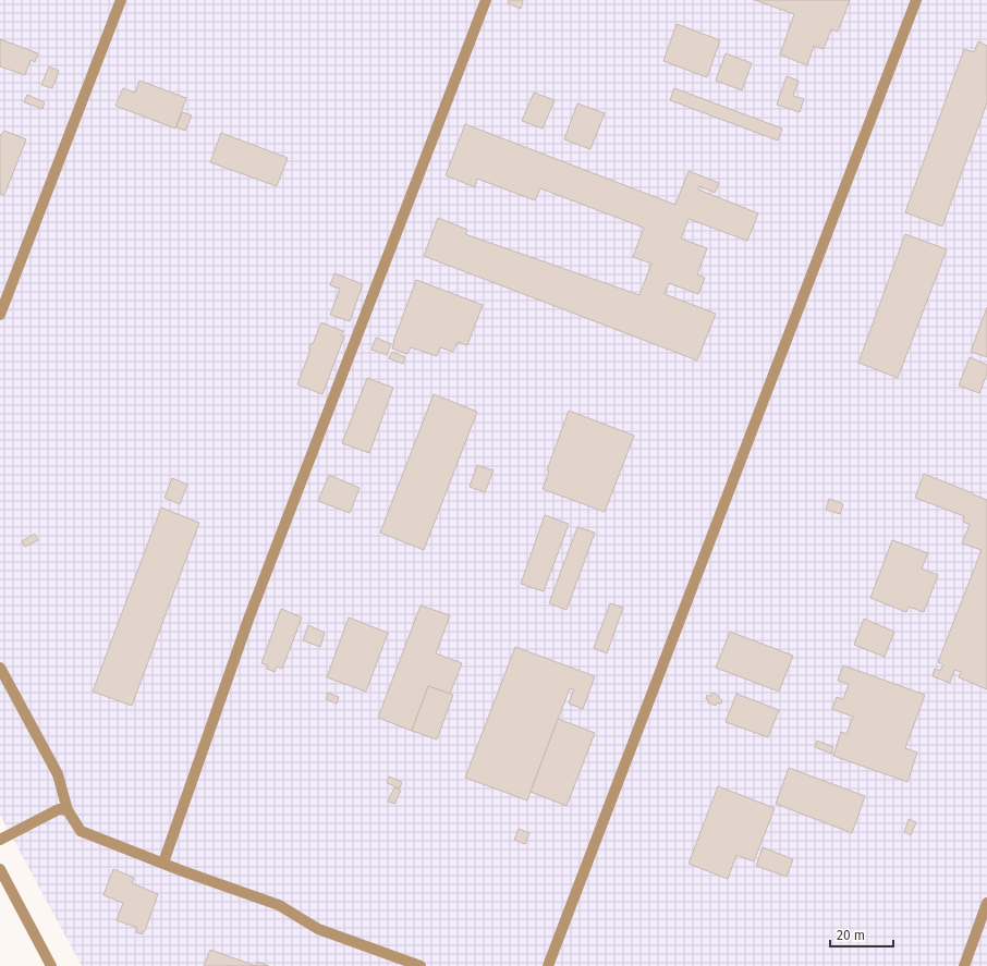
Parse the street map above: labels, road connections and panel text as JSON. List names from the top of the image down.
{
  "scale_bar": "20 m"
}
